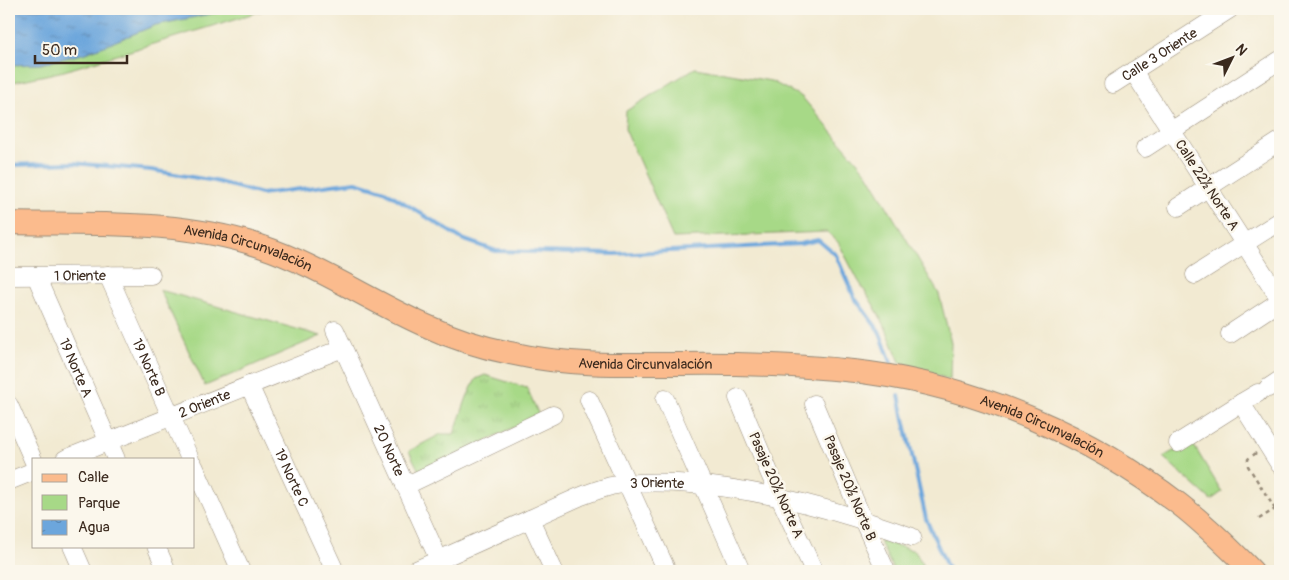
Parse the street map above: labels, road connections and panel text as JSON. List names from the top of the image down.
{
  "streets": {
    "main road": ["Avenida Circunvalación"],
    "street": [
      "Calle 3 Oriente",
      "Calle 22½ Norte A",
      "1 Oriente",
      "19 Norte A",
      "19 Norte B",
      "2 Oriente",
      "20 Norte",
      "19 Norte C",
      "3 Oriente",
      "Pasaje 20½ Norte A",
      "Pasaje 20½ Norte B"
    ]
  },
  "crossings": [
    ["Calle 3 Oriente", "Calle 22½ Norte A"],
    ["1 Oriente", "19 Norte A"],
    ["1 Oriente", "19 Norte B"],
    ["19 Norte A", "2 Oriente"],
    ["19 Norte B", "2 Oriente"],
    ["2 Oriente", "20 Norte"],
    ["2 Oriente", "19 Norte C"],
    ["20 Norte", "3 Oriente"],
    ["3 Oriente", "Pasaje 20½ Norte A"],
    ["3 Oriente", "Pasaje 20½ Norte B"]
  ],
  "legend": ["Calle", "Parque", "Agua"],
  "scale_bar": "50 m",
  "north": "top right"
}
